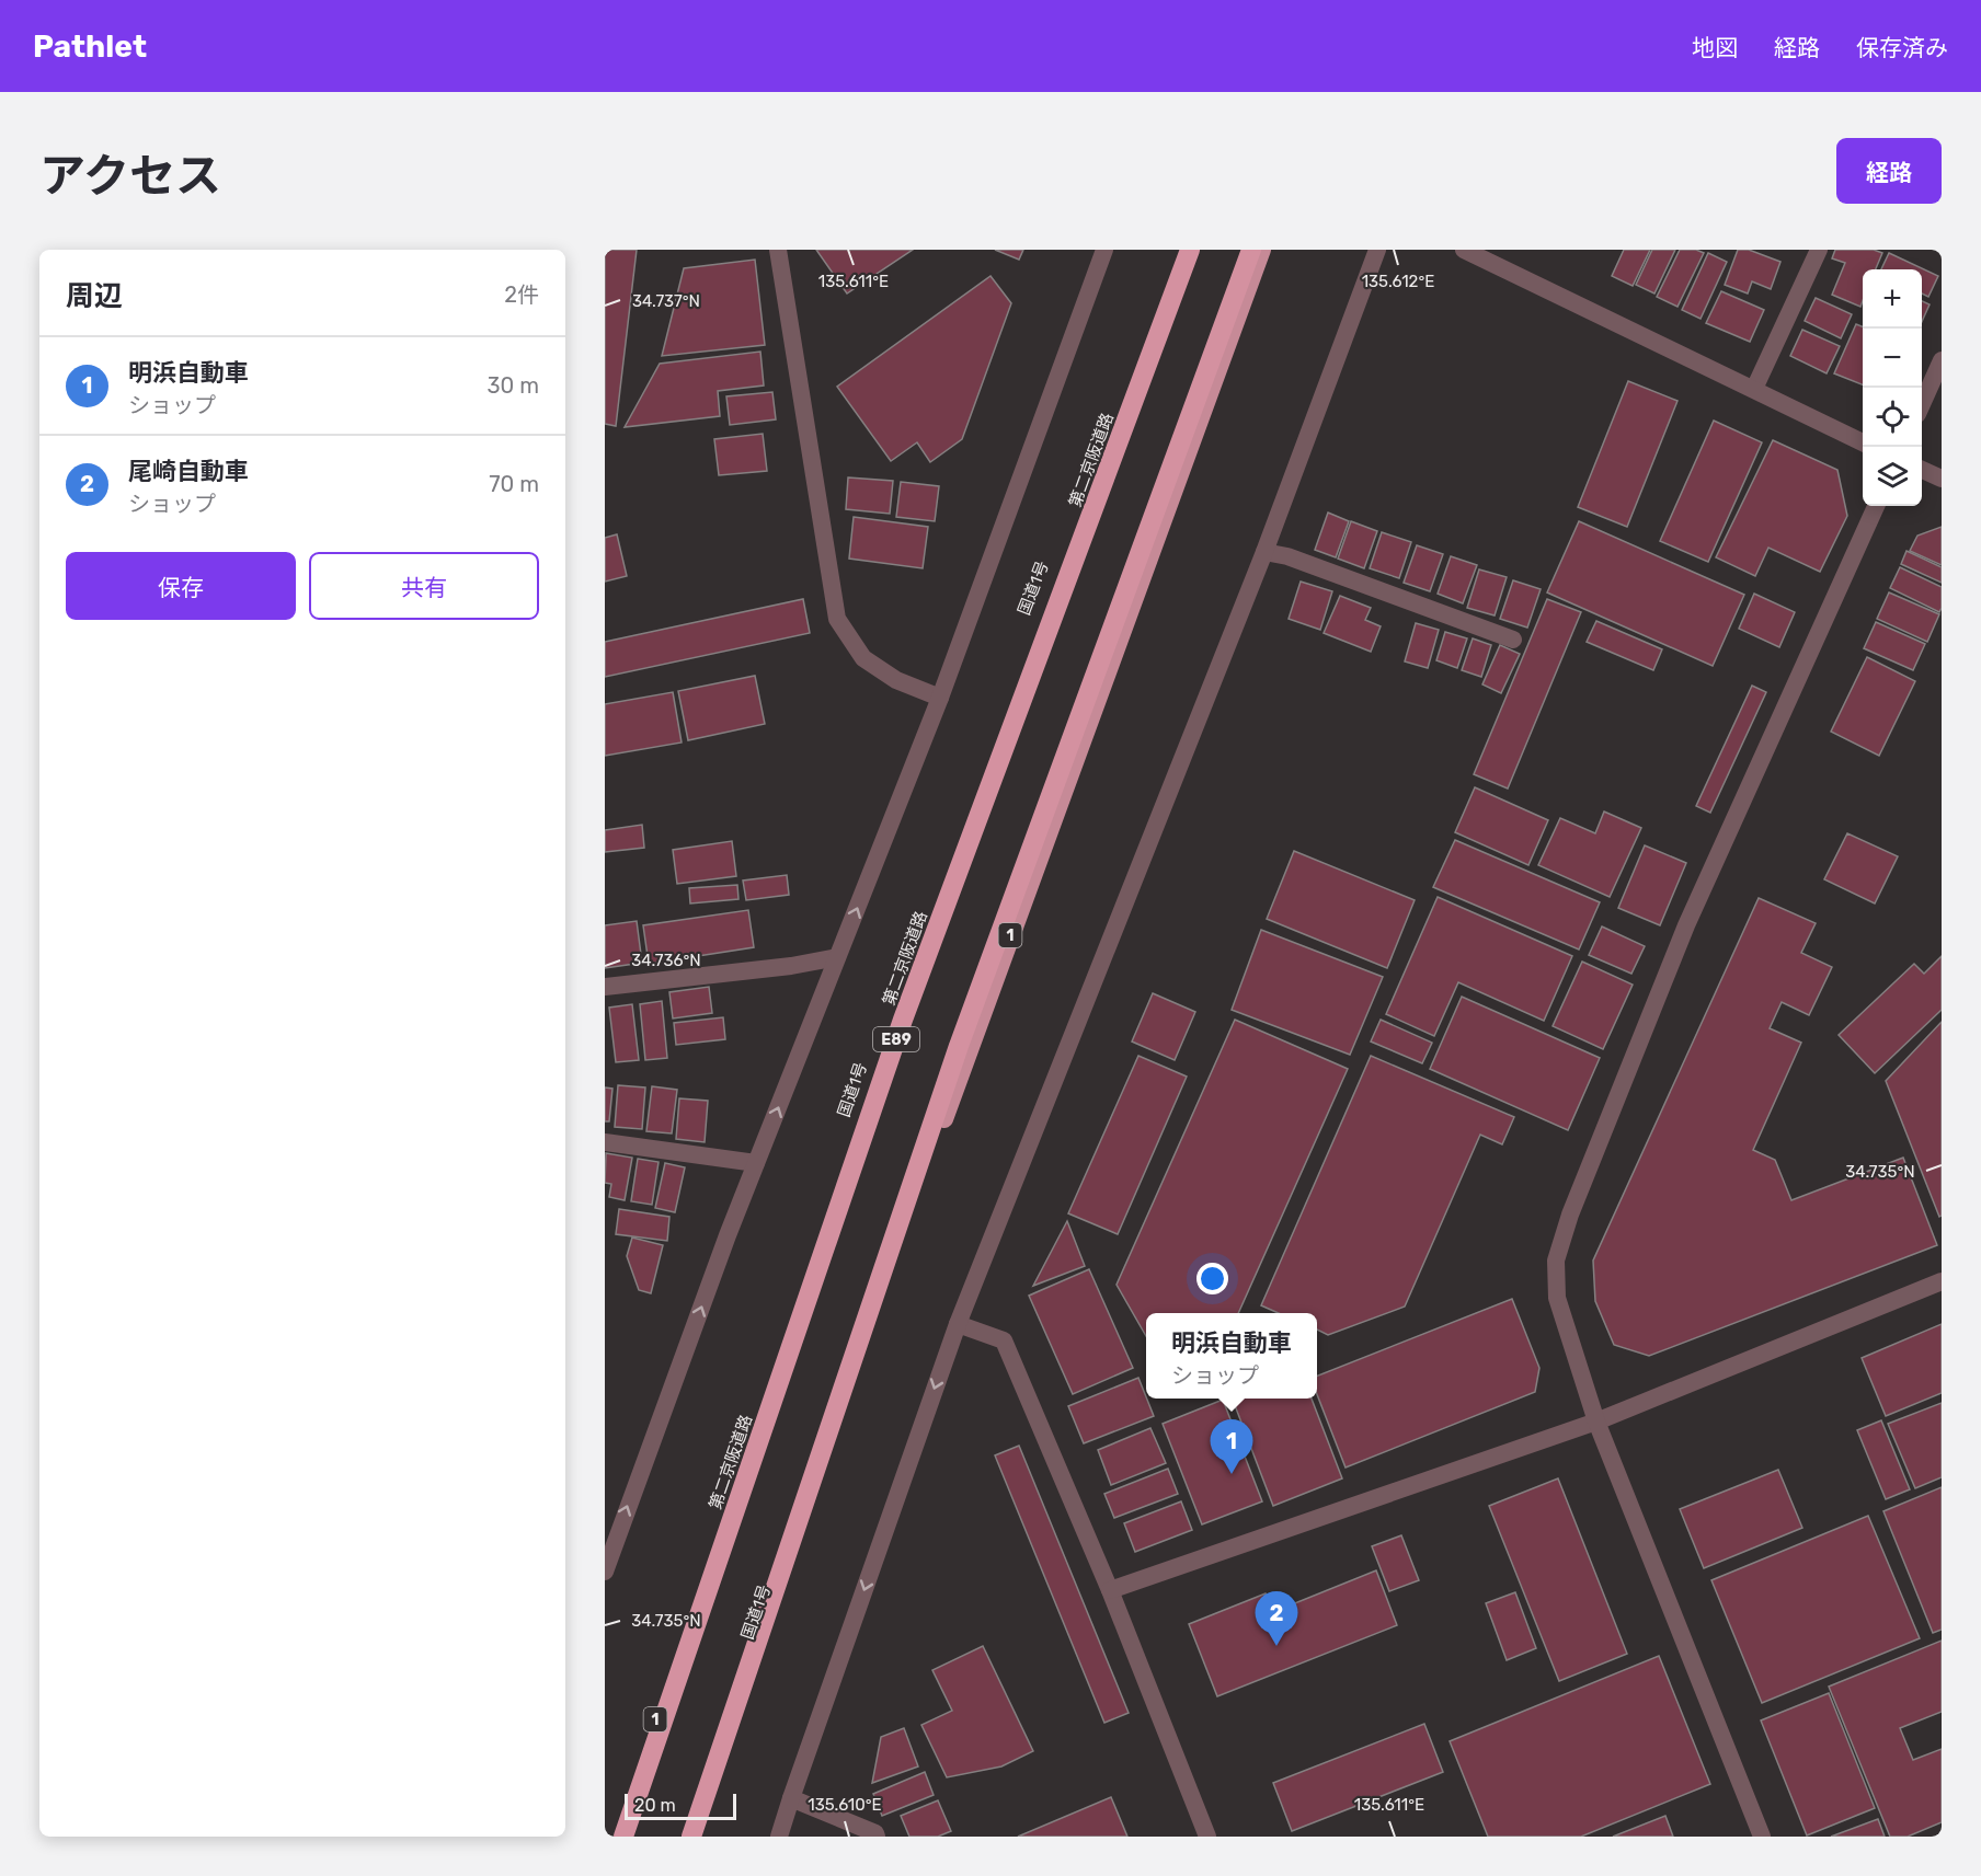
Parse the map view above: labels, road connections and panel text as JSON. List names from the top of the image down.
{
  "streets": {
    "highway": [
      "第二京阪道路",
      "国道1号",
      "1",
      "E89"
    ]
  },
  "scale_bar": "20 m",
  "page": {
    "header": "Pathlet",
    "nav": ["地図", "経路", "保存済み"],
    "title": "アクセス",
    "buttons": [
      "経路",
      ["保存", "共有"]
    ],
    "heading": ["周辺", "2件"],
    "map_buttons": ["+", "−"],
    "list": [
      {
        "mark": "1",
        "name": "明浜自動車",
        "note": "ショップ",
        "value": "30 m"
      },
      {
        "mark": "2",
        "name": "尾崎自動車",
        "note": "ショップ",
        "value": "70 m"
      }
    ],
    "popup": ["明浜自動車", "ショップ"],
    "pins": ["1", "2"],
    "scale": "20 m"
  },
  "coordinates": [
    "135.612°E",
    "135.611°E",
    "34.737°N",
    "34.736°N",
    "34.735°N",
    "135.610°E"
  ]
}
